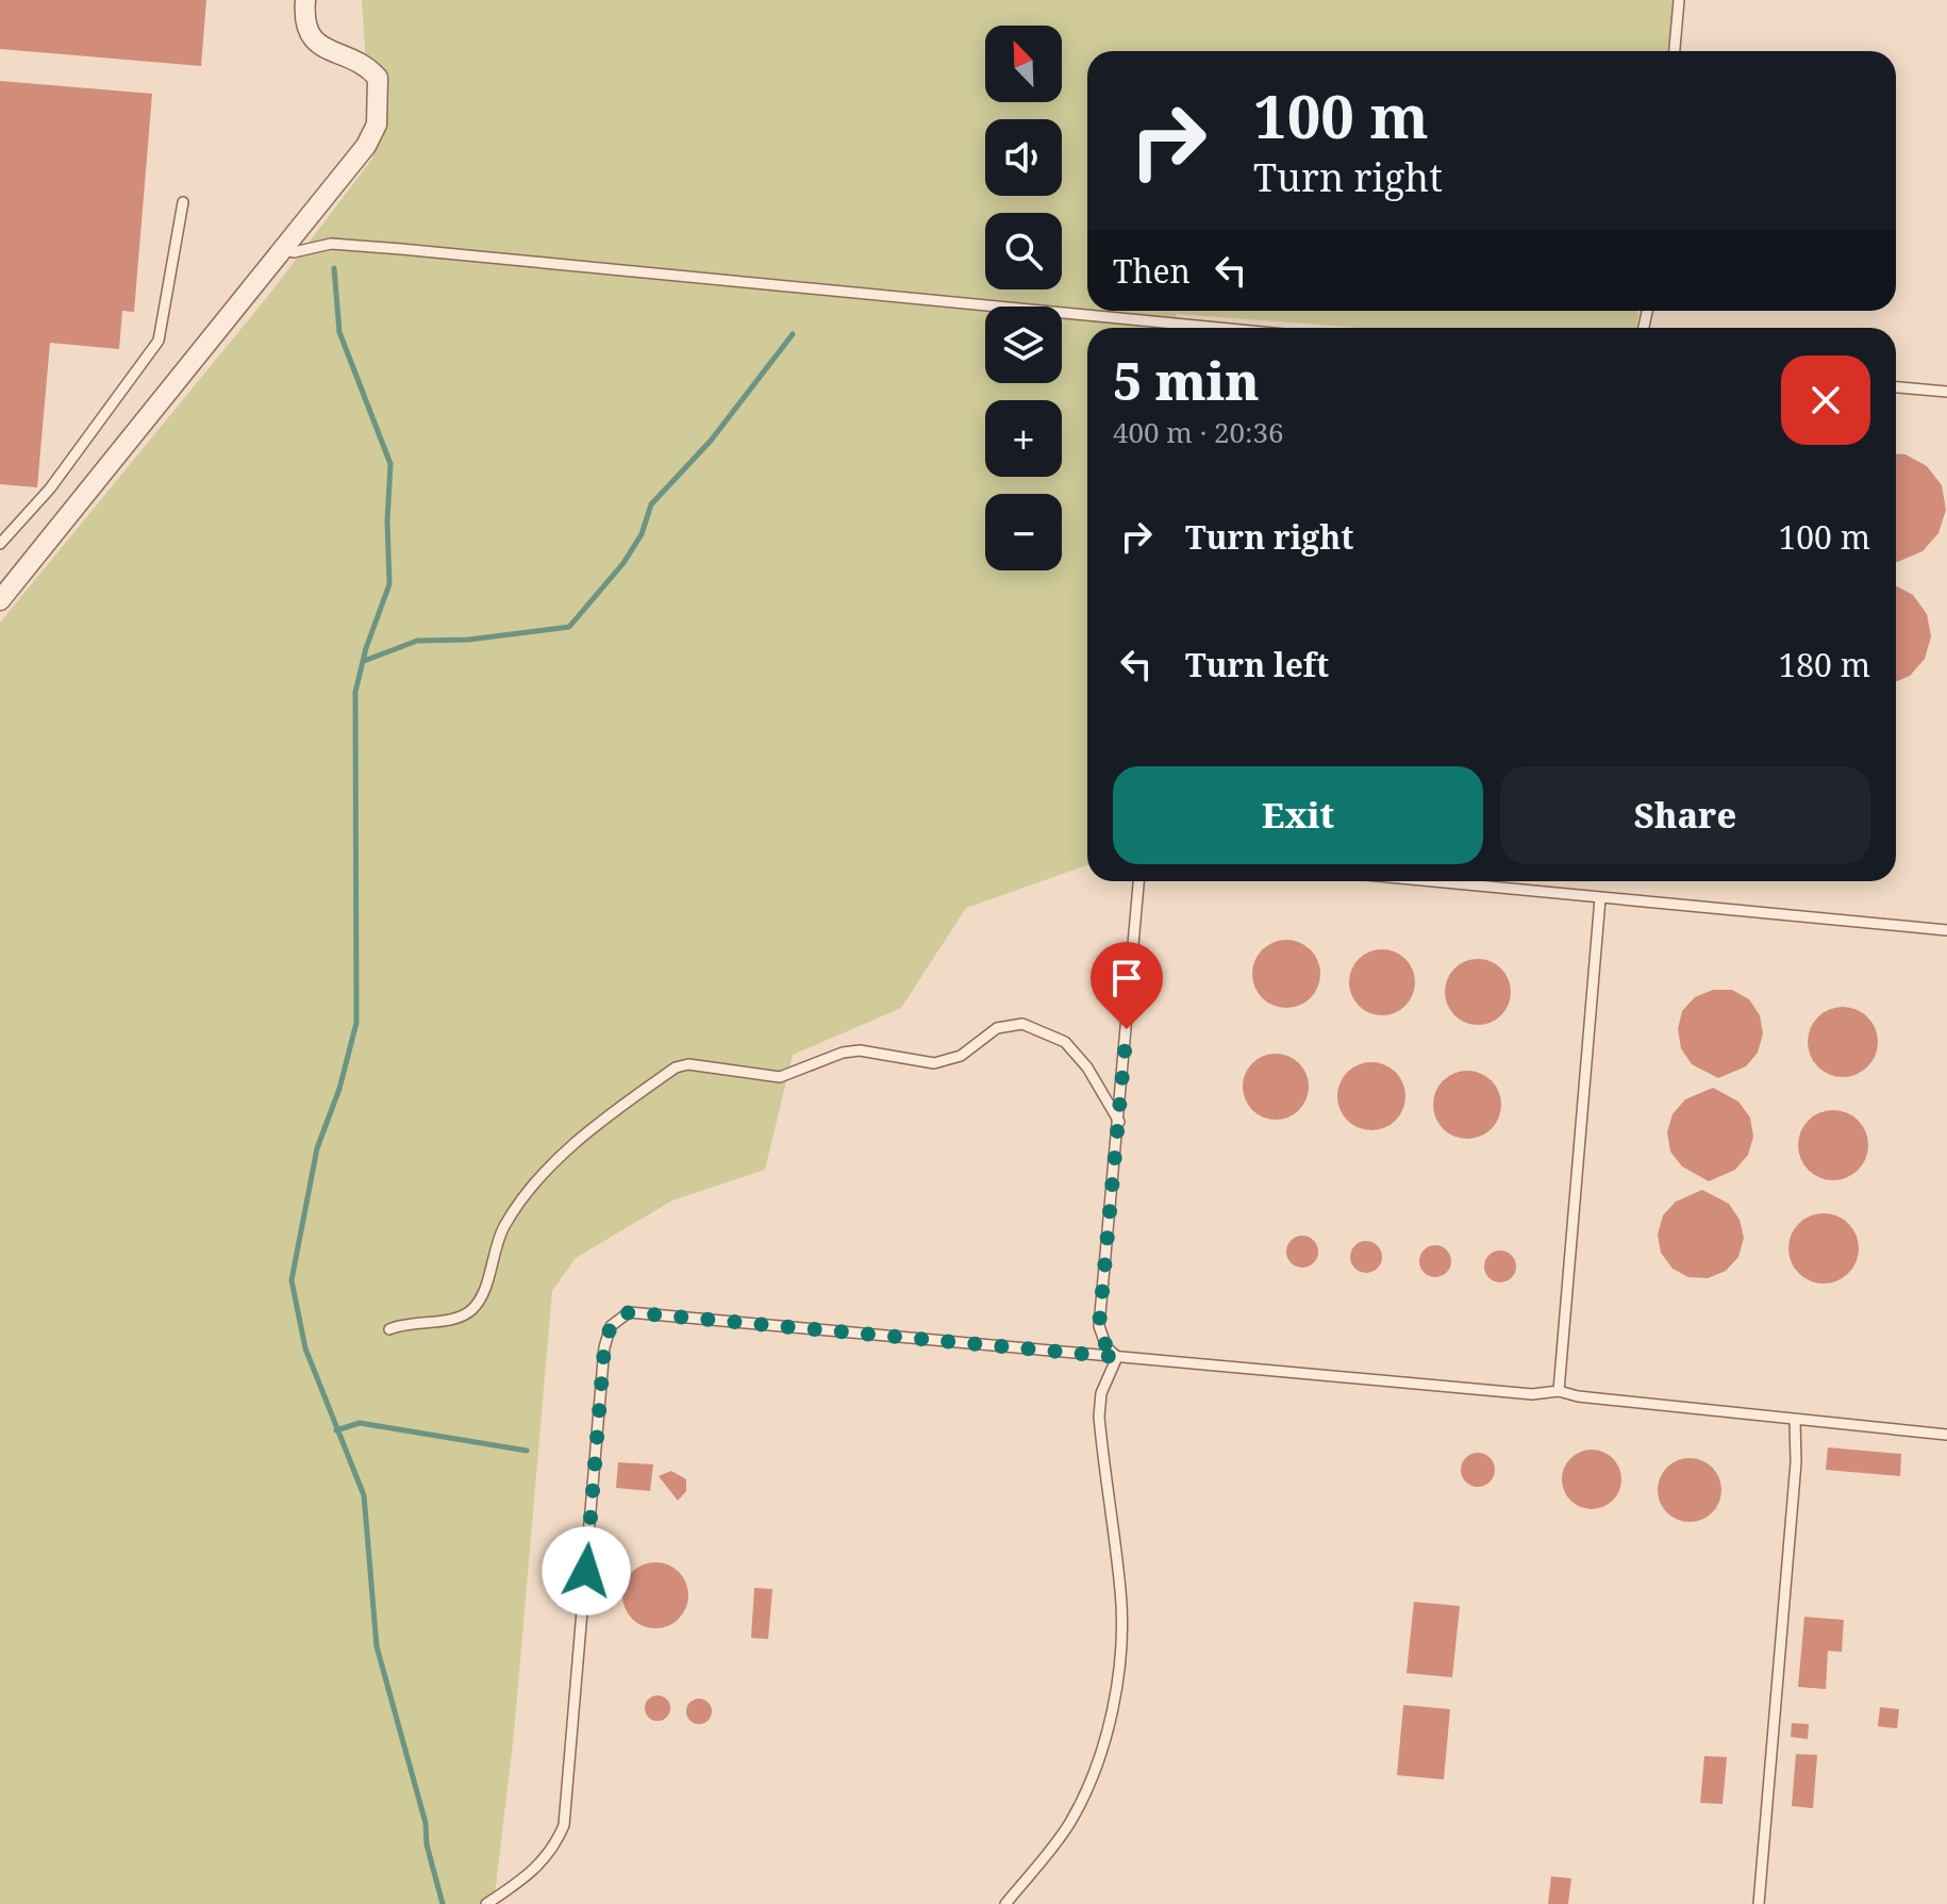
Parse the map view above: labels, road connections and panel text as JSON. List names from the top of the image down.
{
  "north": "top left",
  "page": {
    "map_buttons": ["+", "−"],
    "turn": ["100 m", "Turn right"],
    "then": "Then",
    "heading": ["5 min", "400 m · 20:36"],
    "list": [
      {
        "name": "Turn right",
        "value": "100 m"
      },
      {
        "name": "Turn left",
        "value": "180 m"
      }
    ],
    "buttons": ["Exit", "Share"]
  }
}
